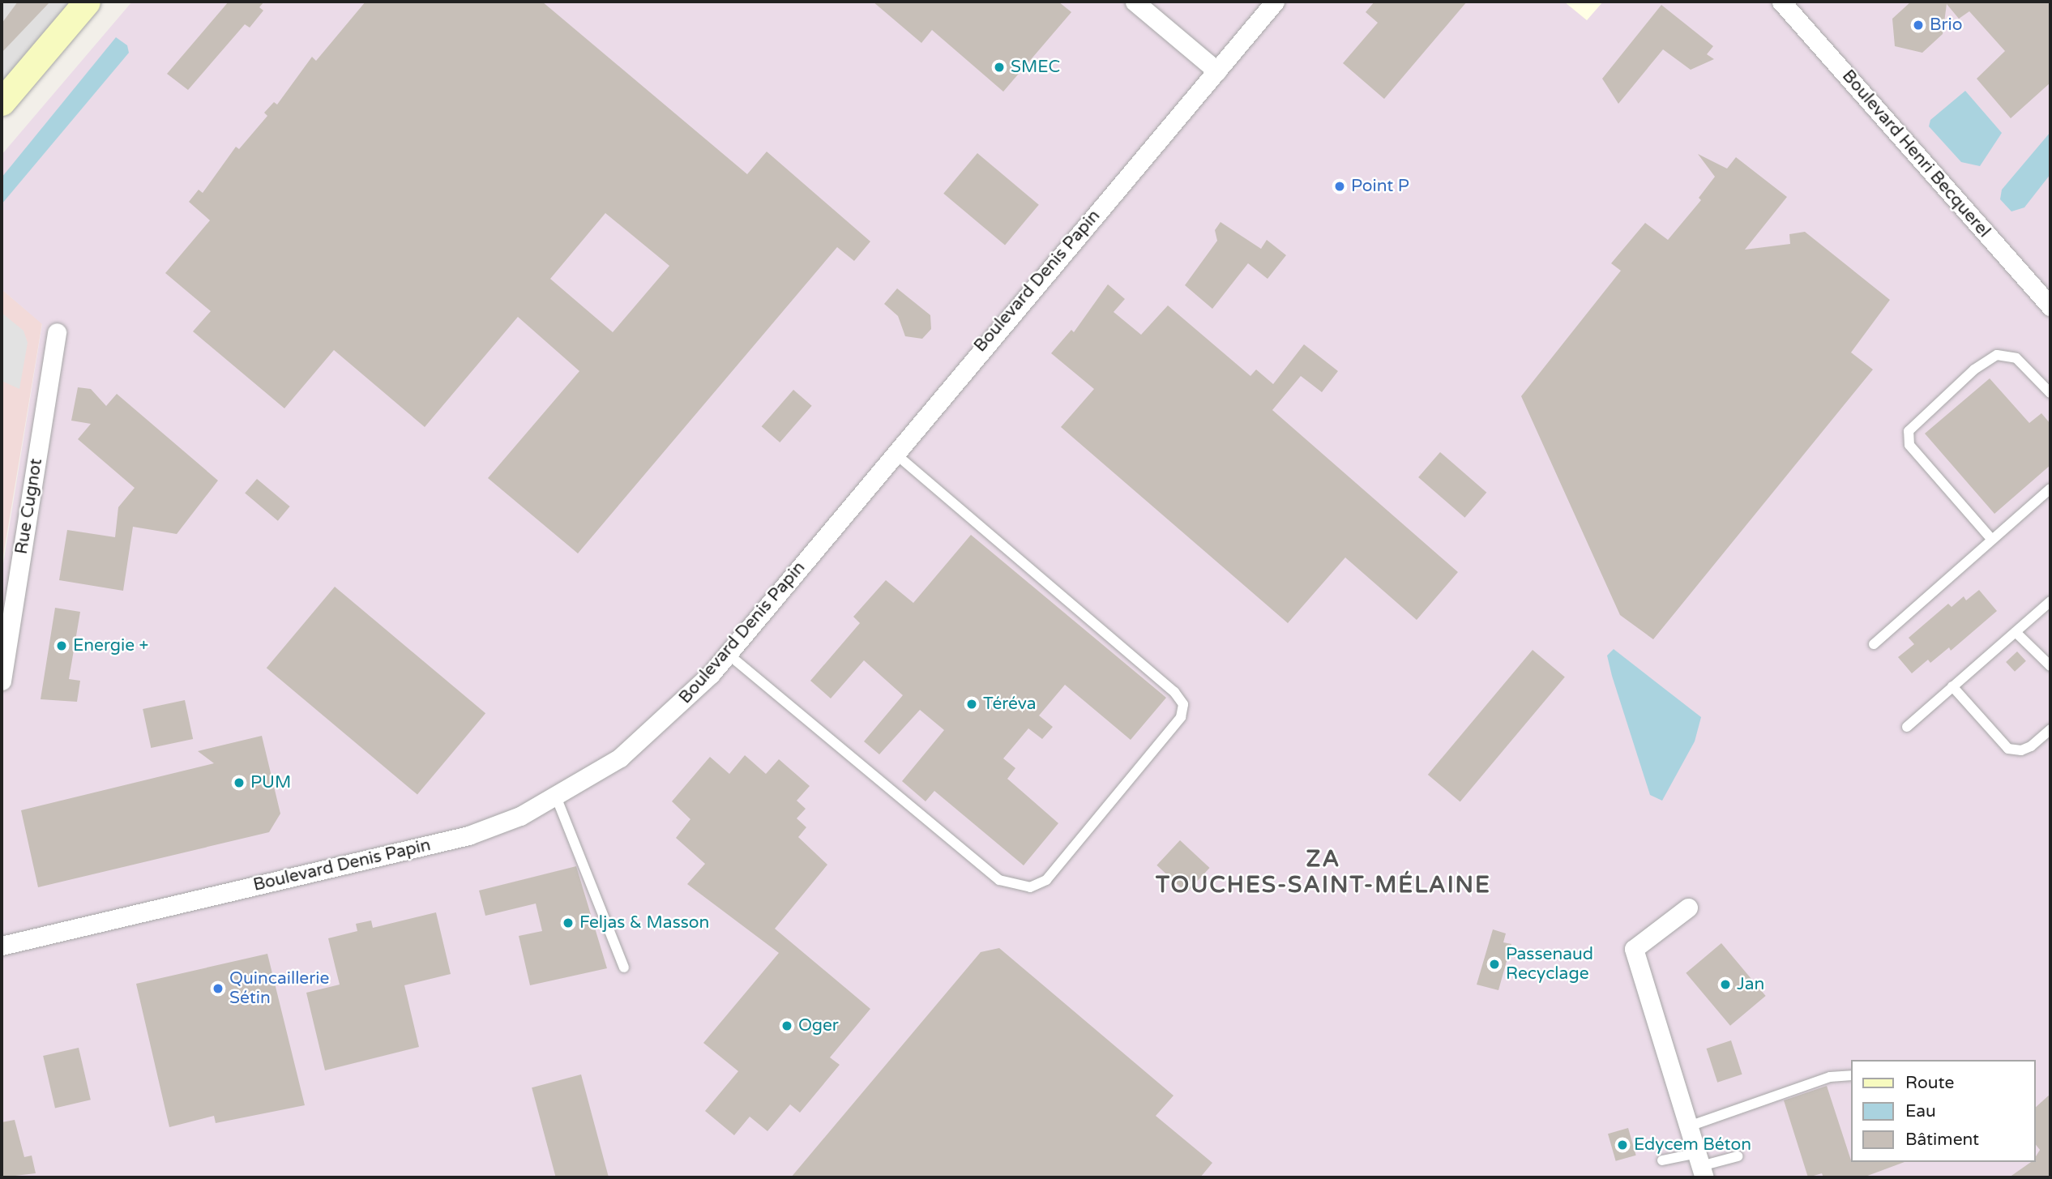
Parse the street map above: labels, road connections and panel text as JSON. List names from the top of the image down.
{
  "streets": {
    "street": ["Boulevard Henri Becquerel", "Boulevard Denis Papin", "Rue Cugnot"]
  },
  "districts": ["ZA TOUCHES-SAINT-MÉLAINE"],
  "places": [
    "Brio",
    "SMEC",
    "Point P",
    "Energie +",
    "Téréva",
    "PUM",
    "Feljas & Masson",
    "Passenaud Recyclage",
    "Jan",
    "Quincaillerie Sétin",
    "Oger",
    "Edycem Béton"
  ],
  "legend": ["Route", "Eau", "Bâtiment"]
}
